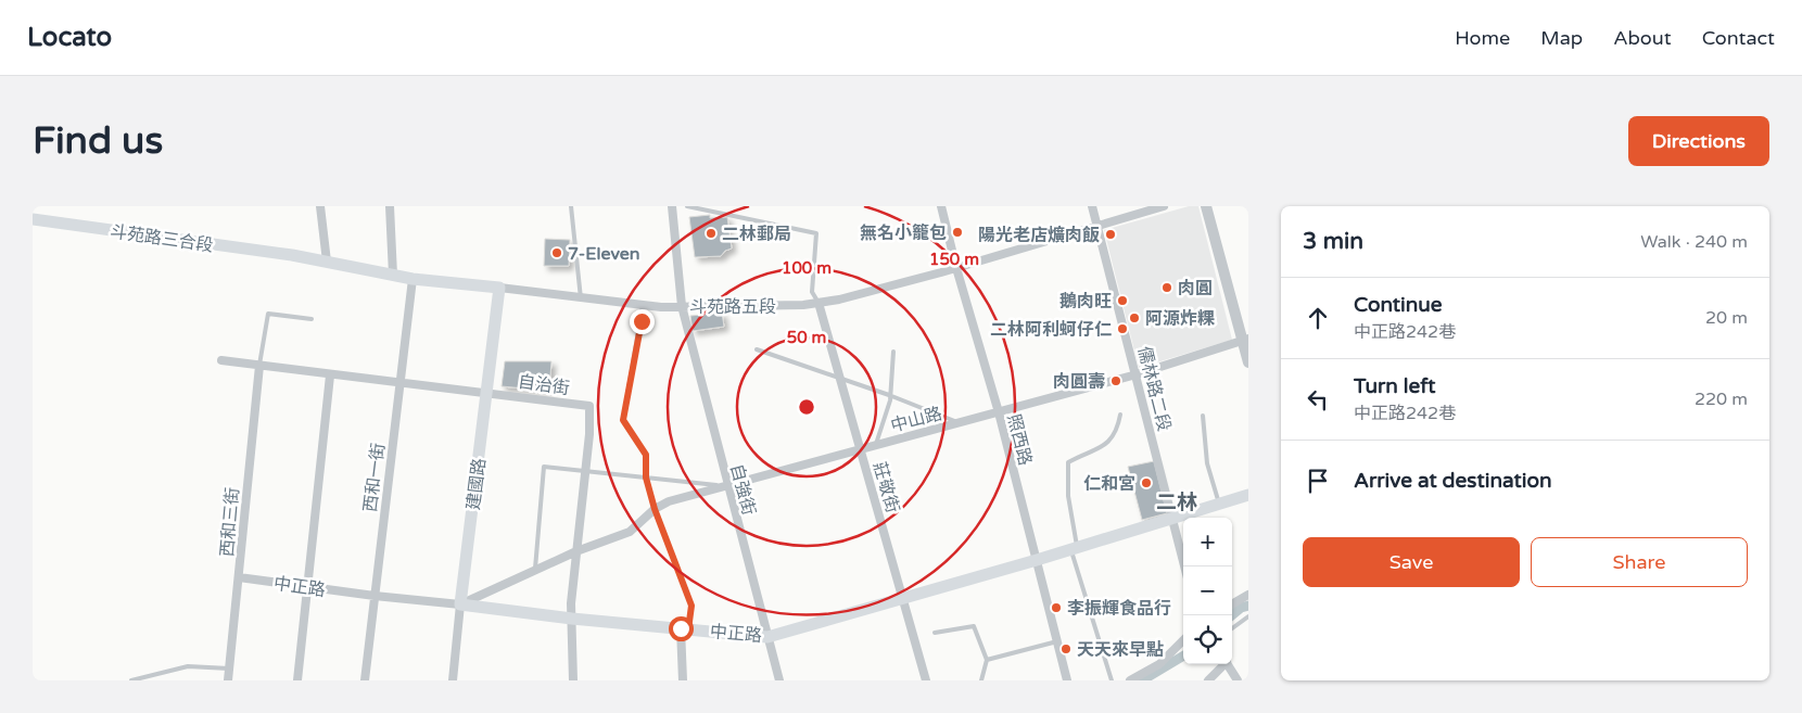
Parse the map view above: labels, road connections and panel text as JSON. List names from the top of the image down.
{
  "streets": {
    "main road": [
      "斗苑路三合段",
      "斗苑路五段",
      "建國路",
      "中正路"
    ],
    "street": [
      "自治街",
      "儒林路二段",
      "中山路",
      "照西路",
      "西和一街",
      "莊敬街",
      "自強街",
      "西和三街"
    ]
  },
  "crossings": [
    ["斗苑路三合段", "斗苑路五段"],
    ["斗苑路五段", "儒林路二段"],
    ["斗苑路五段", "照西路"],
    ["斗苑路五段", "西和一街"],
    ["斗苑路五段", "建國路"],
    ["斗苑路五段", "莊敬街"],
    ["斗苑路五段", "自強街"],
    ["自治街", "中山路"],
    ["自治街", "西和一街"],
    ["自治街", "建國路"],
    ["自治街", "西和三街"],
    ["自治街", "中正路"],
    ["儒林路二段", "中山路"],
    ["儒林路二段", "中正路"],
    ["中山路", "照西路"],
    ["中山路", "莊敬街"],
    ["中山路", "自強街"],
    ["照西路", "中正路"],
    ["西和一街", "中正路"],
    ["建國路", "中正路"],
    ["莊敬街", "中正路"],
    ["自強街", "中正路"],
    ["西和三街", "中正路"]
  ],
  "districts": ["二林"],
  "places": [
    "無名小籠包",
    "二林郵局",
    "陽光老店爌肉飯",
    "7-Eleven",
    "肉圓",
    "鵝肉旺",
    "阿源炸粿",
    "二林阿利蚵仔仁",
    "肉圓壽",
    "仁和宮",
    "李振輝食品行",
    "天天來早點"
  ],
  "page": {
    "header": "Locato",
    "nav": [
      "Home",
      "Map",
      "About",
      "Contact"
    ],
    "buttons": [
      "Directions",
      ["Save", "Share"]
    ],
    "title": "Find us",
    "heading": ["3 min", "Walk · 240 m"],
    "list": [
      ["Continue", "中正路242巷", "20 m"],
      ["Turn left", "中正路242巷", "220 m"],
      "Arrive at destination"
    ],
    "map_buttons": ["+", "−"]
  },
  "rings": ["150 m", "100 m", "50 m"]
}
